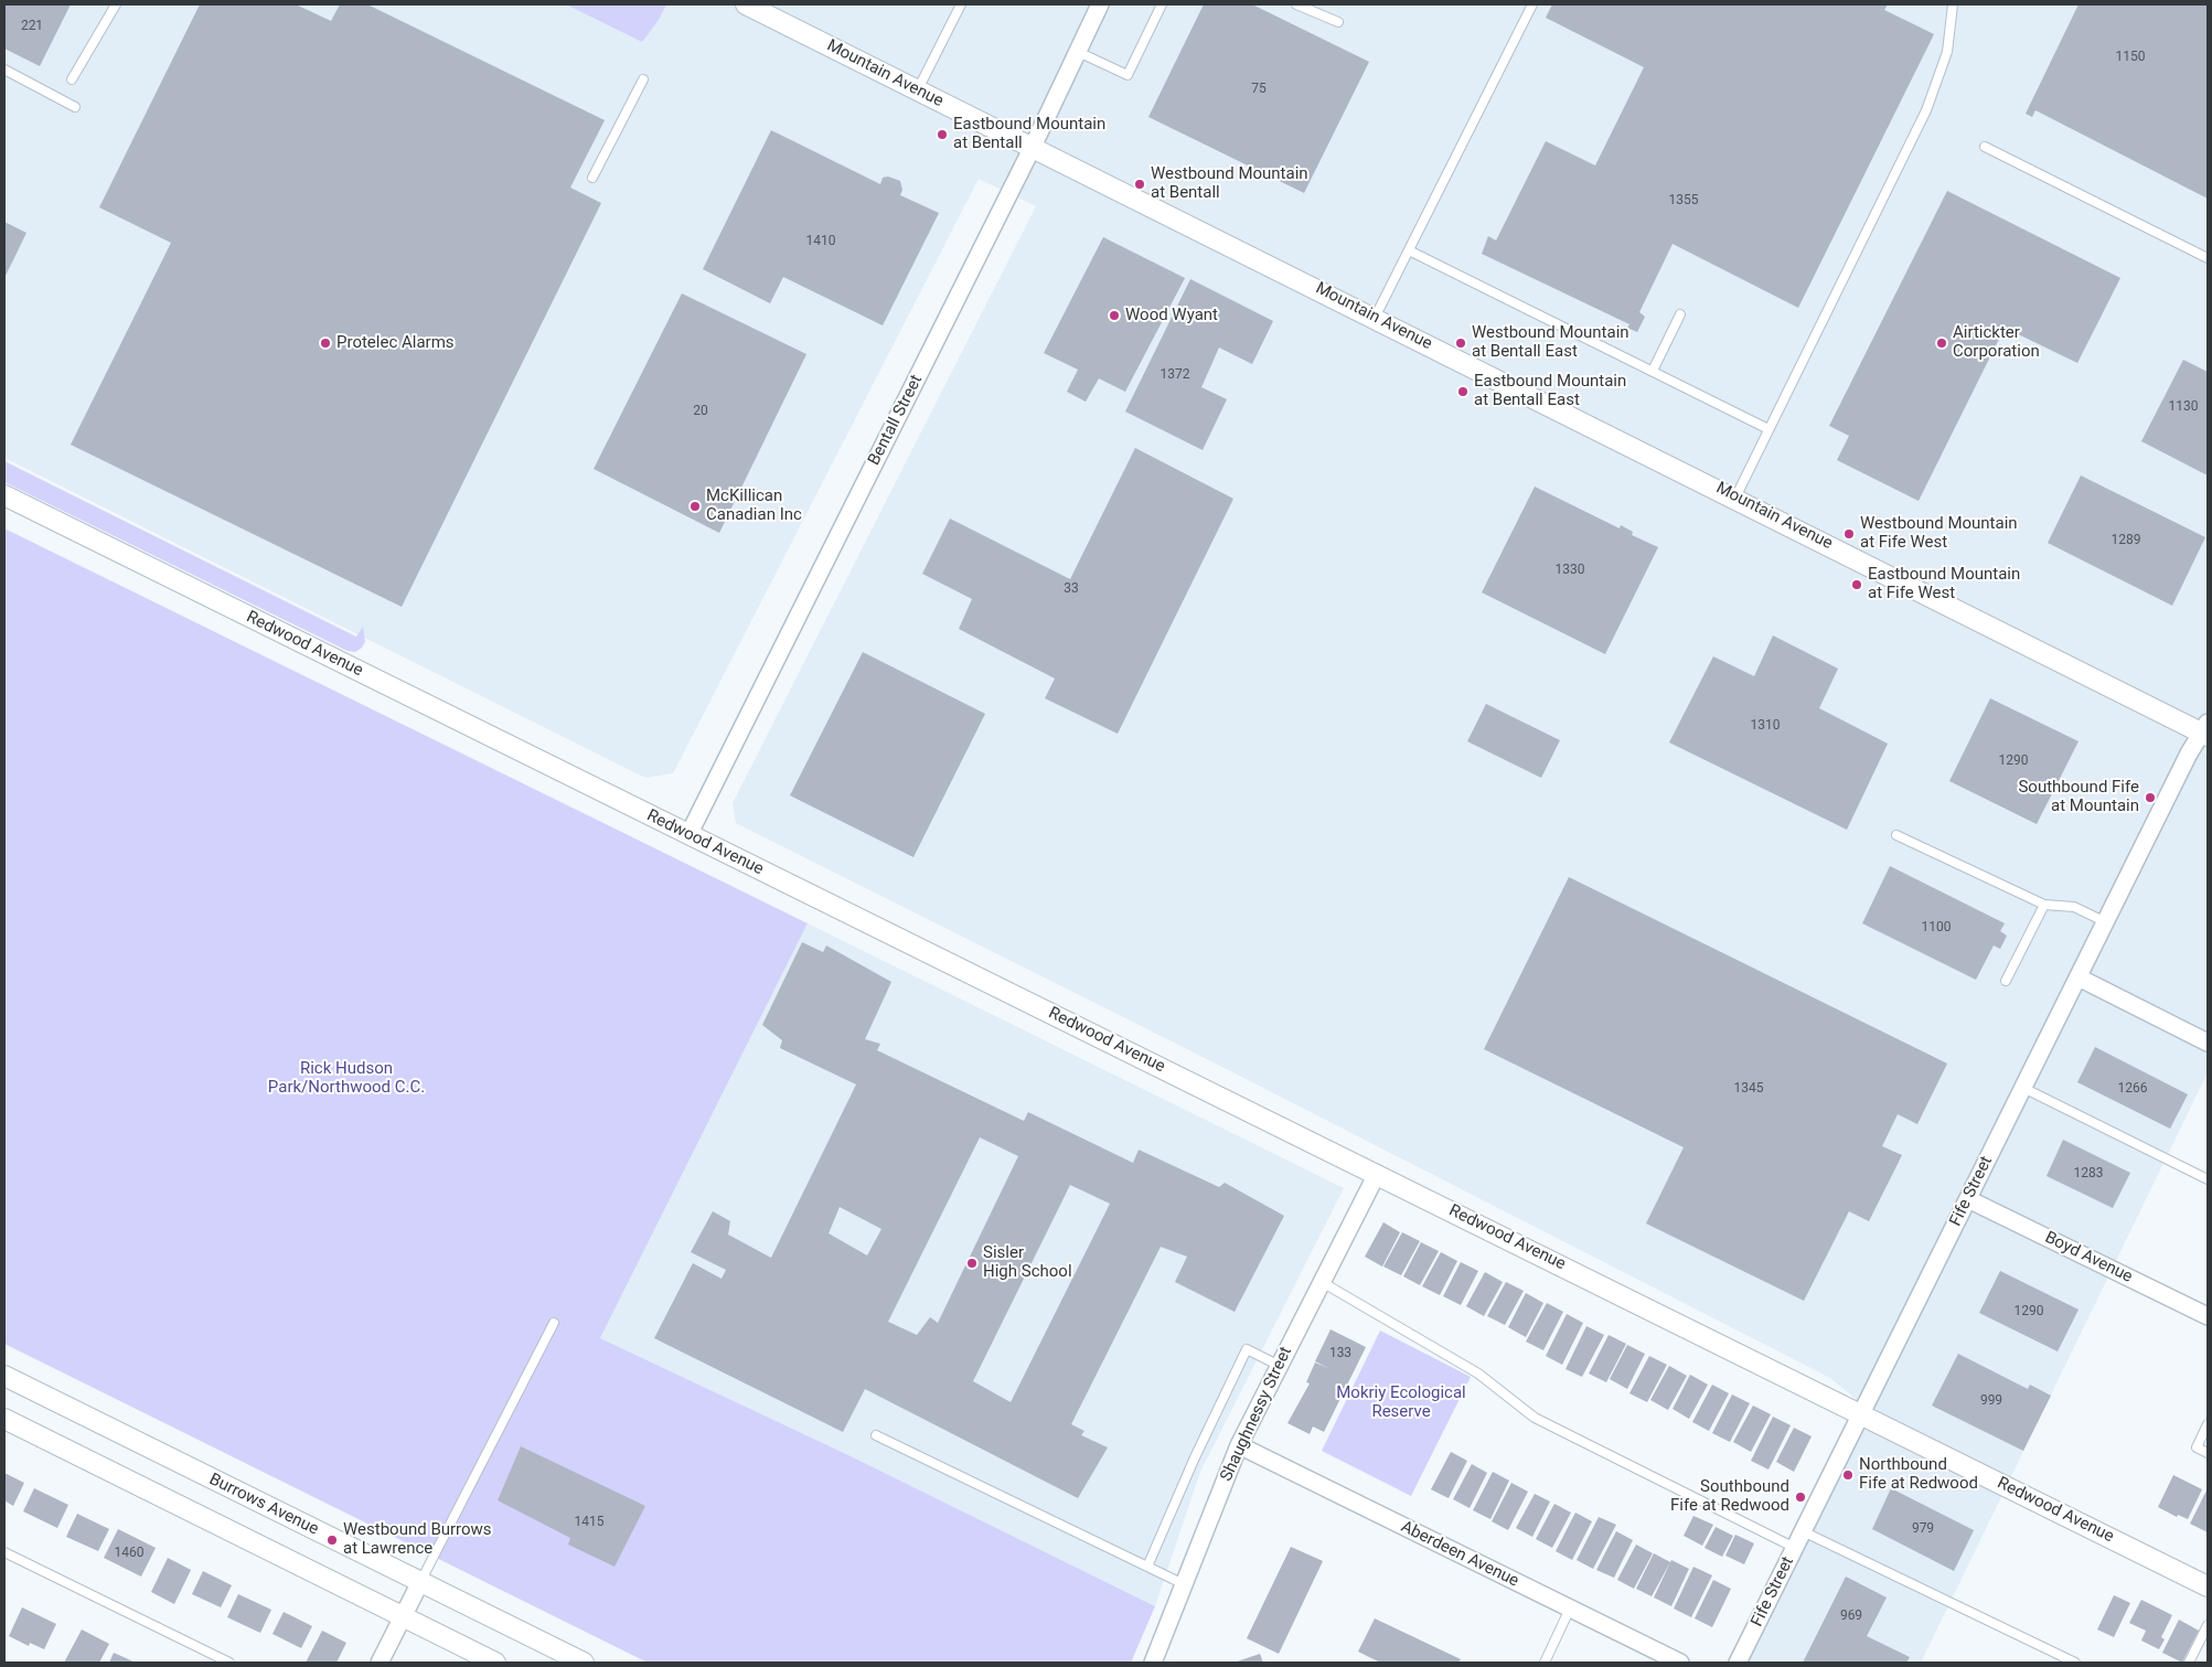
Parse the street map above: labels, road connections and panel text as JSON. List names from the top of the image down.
{
  "streets": {
    "street": [
      "Mountain Avenue",
      "Bentall Street",
      "Redwood Avenue",
      "Fife Street",
      "Boyd Avenue",
      "Shaughnessy Street",
      "Burrows Avenue",
      "Aberdeen Avenue"
    ]
  },
  "crossings": [
    ["Mountain Avenue", "Bentall Street"],
    ["Mountain Avenue", "Fife Street"],
    ["Bentall Street", "Redwood Avenue"],
    ["Redwood Avenue", "Fife Street"],
    ["Redwood Avenue", "Shaughnessy Street"],
    ["Fife Street", "Boyd Avenue"],
    ["Shaughnessy Street", "Aberdeen Avenue"]
  ],
  "parks": ["Rick Hudson Park/Northwood C.C.", "Mokriy Ecological Reserve"],
  "places": [
    "Eastbound Mountain at Bentall",
    "Westbound Mountain at Bentall",
    "Wood Wyant",
    "Protelec Alarms",
    "Westbound Mountain at Bentall East",
    "Airtickter Corporation",
    "Eastbound Mountain at Bentall East",
    "McKillican Canadian Inc",
    "Westbound Mountain at Fife West",
    "Eastbound Mountain at Fife West",
    "Southbound Fife at Mountain",
    "Sisler High School",
    "Northbound Fife at Redwood",
    "Southbound Fife at Redwood",
    "Westbound Burrows at Lawrence"
  ],
  "house_numbers": [
    "221",
    "1150",
    "75",
    "1355",
    "1410",
    "1372",
    "1130",
    "20",
    "1289",
    "1330",
    "33",
    "1310",
    "1290",
    "1100",
    "1345",
    "1266",
    "1283",
    "1290",
    "133",
    "999",
    "1415",
    "979",
    "1460",
    "969"
  ]
}
